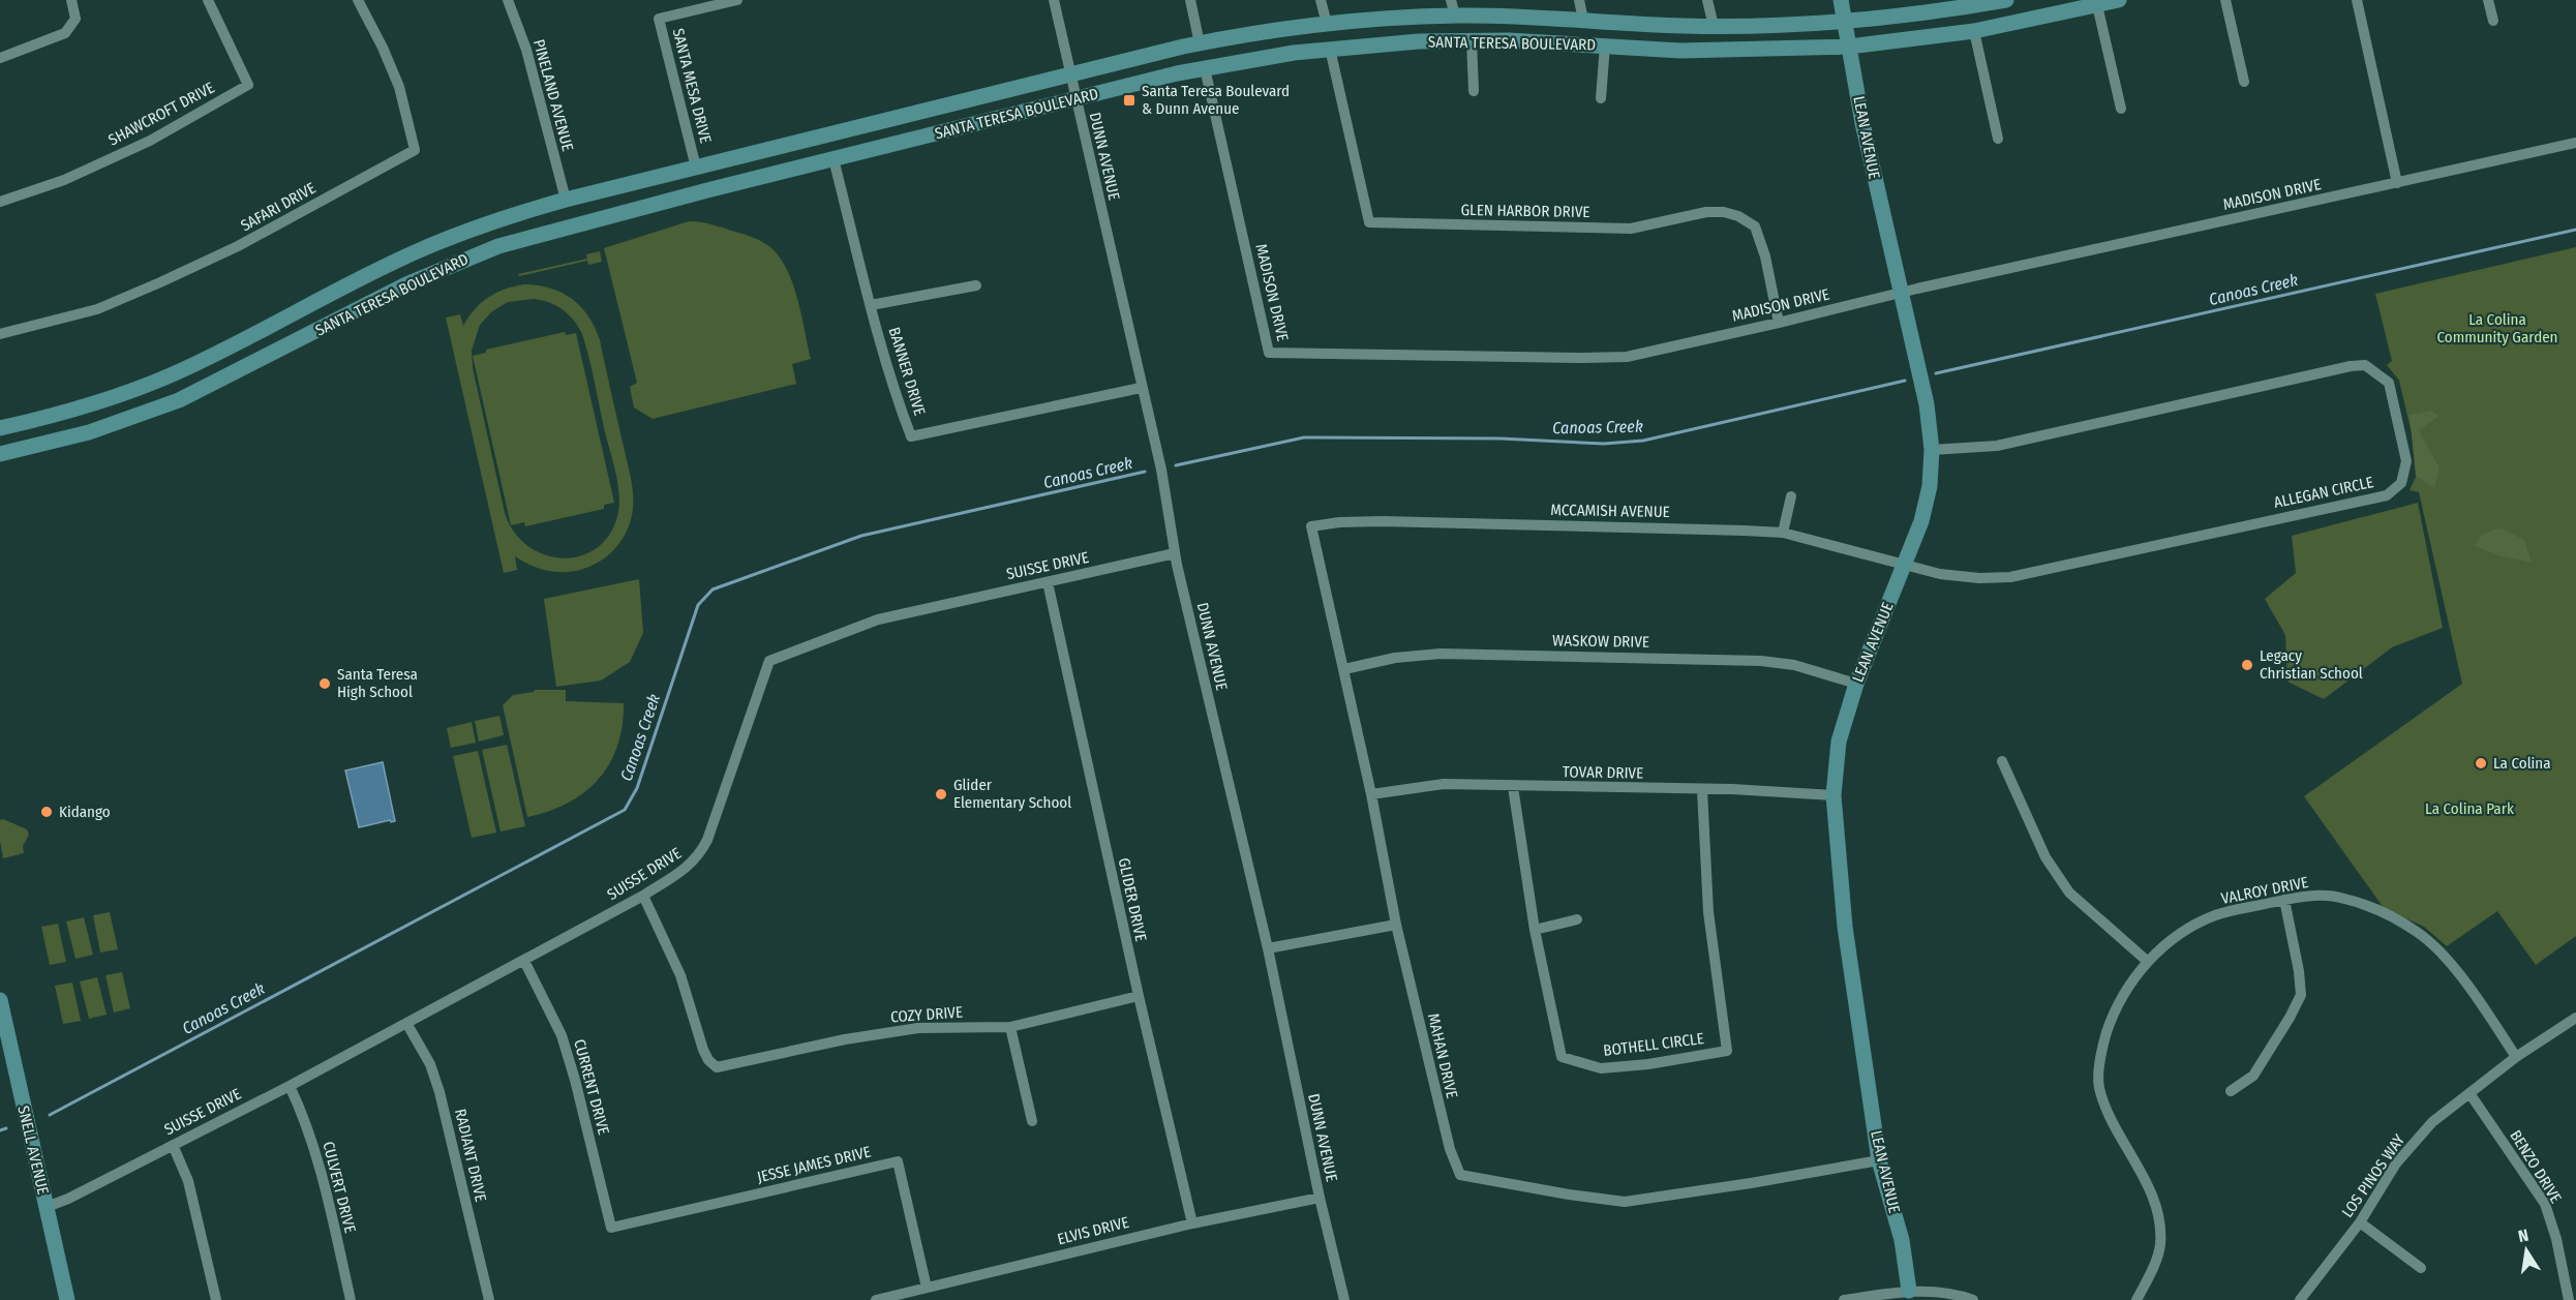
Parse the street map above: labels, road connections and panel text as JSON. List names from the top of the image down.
{
  "streets": {
    "main road": ["SANTA TERESA BOULEVARD", "LEAN AVENUE", "SNELL AVENUE"],
    "street": [
      "SANTA MESA DRIVE",
      "PINELAND AVENUE",
      "SHAWCROFT DRIVE",
      "DUNN AVENUE",
      "MADISON DRIVE",
      "SAFARI DRIVE",
      "GLEN HARBOR DRIVE",
      "BANNER DRIVE",
      "ALLEGAN CIRCLE",
      "MCCAMISH AVENUE",
      "SUISSE DRIVE",
      "WASKOW DRIVE",
      "TOVAR DRIVE",
      "VALROY DRIVE",
      "GLIDER DRIVE",
      "COZY DRIVE",
      "BOTHELL CIRCLE",
      "MAHAN DRIVE",
      "CURRENT DRIVE",
      "RADIANT DRIVE",
      "JESSE JAMES DRIVE",
      "BENZO DRIVE",
      "LOS PINOS WAY",
      "CULVERT DRIVE",
      "ELVIS DRIVE"
    ]
  },
  "crossings": [
    ["SANTA TERESA BOULEVARD", "SANTA MESA DRIVE"],
    ["SANTA TERESA BOULEVARD", "PINELAND AVENUE"],
    ["SANTA TERESA BOULEVARD", "LEAN AVENUE"],
    ["SANTA TERESA BOULEVARD", "DUNN AVENUE"],
    ["SANTA TERESA BOULEVARD", "MADISON DRIVE"],
    ["SANTA TERESA BOULEVARD", "GLEN HARBOR DRIVE"],
    ["SANTA TERESA BOULEVARD", "BANNER DRIVE"],
    ["LEAN AVENUE", "MADISON DRIVE"],
    ["LEAN AVENUE", "ALLEGAN CIRCLE"],
    ["LEAN AVENUE", "MCCAMISH AVENUE"],
    ["LEAN AVENUE", "WASKOW DRIVE"],
    ["LEAN AVENUE", "TOVAR DRIVE"],
    ["LEAN AVENUE", "MAHAN DRIVE"],
    ["DUNN AVENUE", "BANNER DRIVE"],
    ["DUNN AVENUE", "SUISSE DRIVE"],
    ["DUNN AVENUE", "ELVIS DRIVE"],
    ["MADISON DRIVE", "GLEN HARBOR DRIVE"],
    ["ALLEGAN CIRCLE", "MCCAMISH AVENUE"],
    ["MCCAMISH AVENUE", "MAHAN DRIVE"],
    ["SUISSE DRIVE", "GLIDER DRIVE"],
    ["SUISSE DRIVE", "COZY DRIVE"],
    ["SUISSE DRIVE", "CURRENT DRIVE"],
    ["SUISSE DRIVE", "SNELL AVENUE"],
    ["SUISSE DRIVE", "RADIANT DRIVE"],
    ["SUISSE DRIVE", "CULVERT DRIVE"],
    ["WASKOW DRIVE", "MAHAN DRIVE"],
    ["TOVAR DRIVE", "BOTHELL CIRCLE"],
    ["TOVAR DRIVE", "MAHAN DRIVE"],
    ["VALROY DRIVE", "LOS PINOS WAY"],
    ["GLIDER DRIVE", "COZY DRIVE"],
    ["GLIDER DRIVE", "ELVIS DRIVE"],
    ["CURRENT DRIVE", "JESSE JAMES DRIVE"],
    ["JESSE JAMES DRIVE", "ELVIS DRIVE"],
    ["BENZO DRIVE", "LOS PINOS WAY"]
  ],
  "water": ["Canoas Creek"],
  "parks": ["La Colina Community Garden", "La Colina Park"],
  "places": {
    "transit": ["Santa Teresa Boulevard & Dunn Avenue"],
    "other": [
      "Legacy Christian School",
      "Santa Teresa High School",
      "La Colina",
      "Glider Elementary School",
      "Kidango"
    ]
  },
  "north": "top"
}
